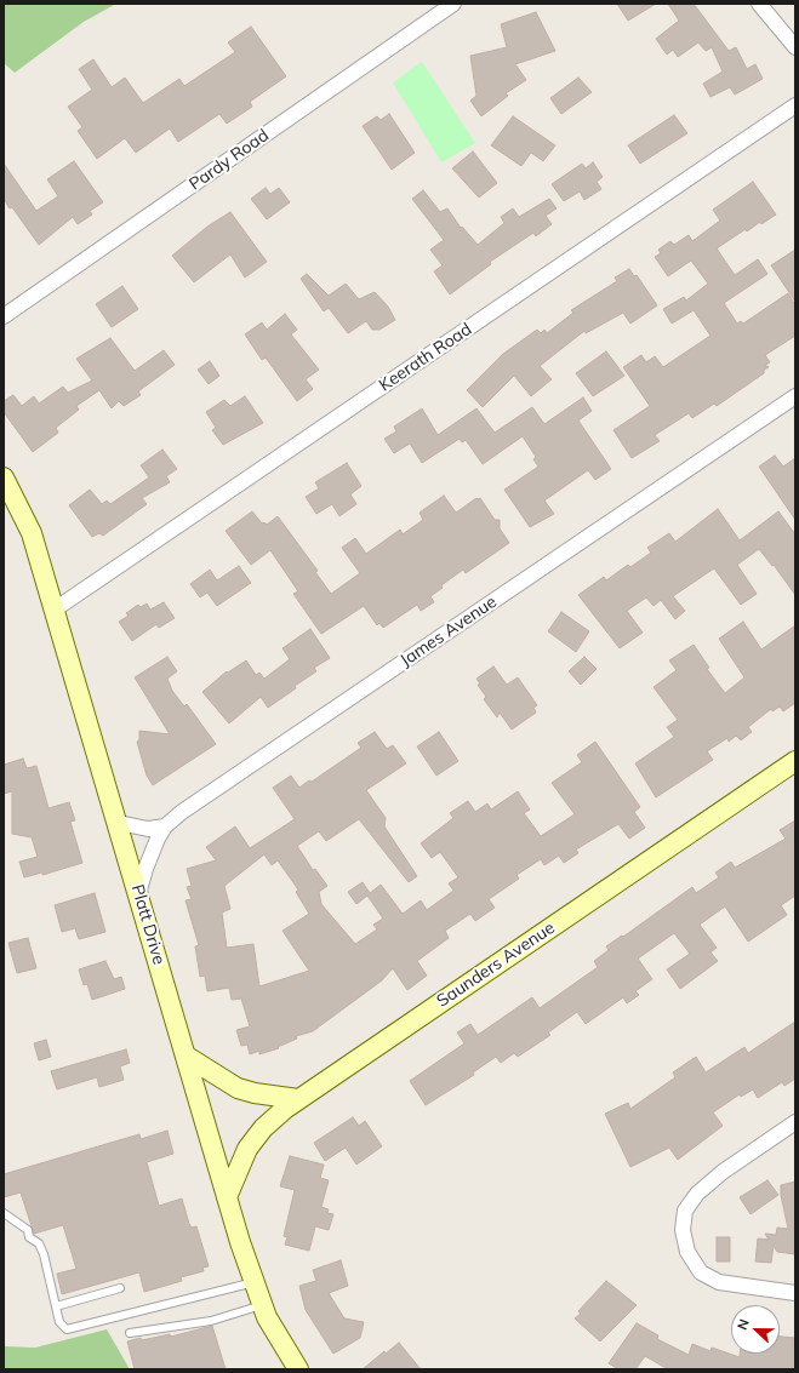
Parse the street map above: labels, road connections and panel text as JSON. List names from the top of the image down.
{
  "streets": {
    "street": [
      "Pardy Road",
      "Keerath Road",
      "James Avenue",
      "Platt Drive",
      "Saunders Avenue"
    ]
  },
  "crossings": [
    ["Keerath Road", "Platt Drive"],
    ["James Avenue", "Platt Drive"],
    ["Platt Drive", "Saunders Avenue"]
  ],
  "north": "left"
}
